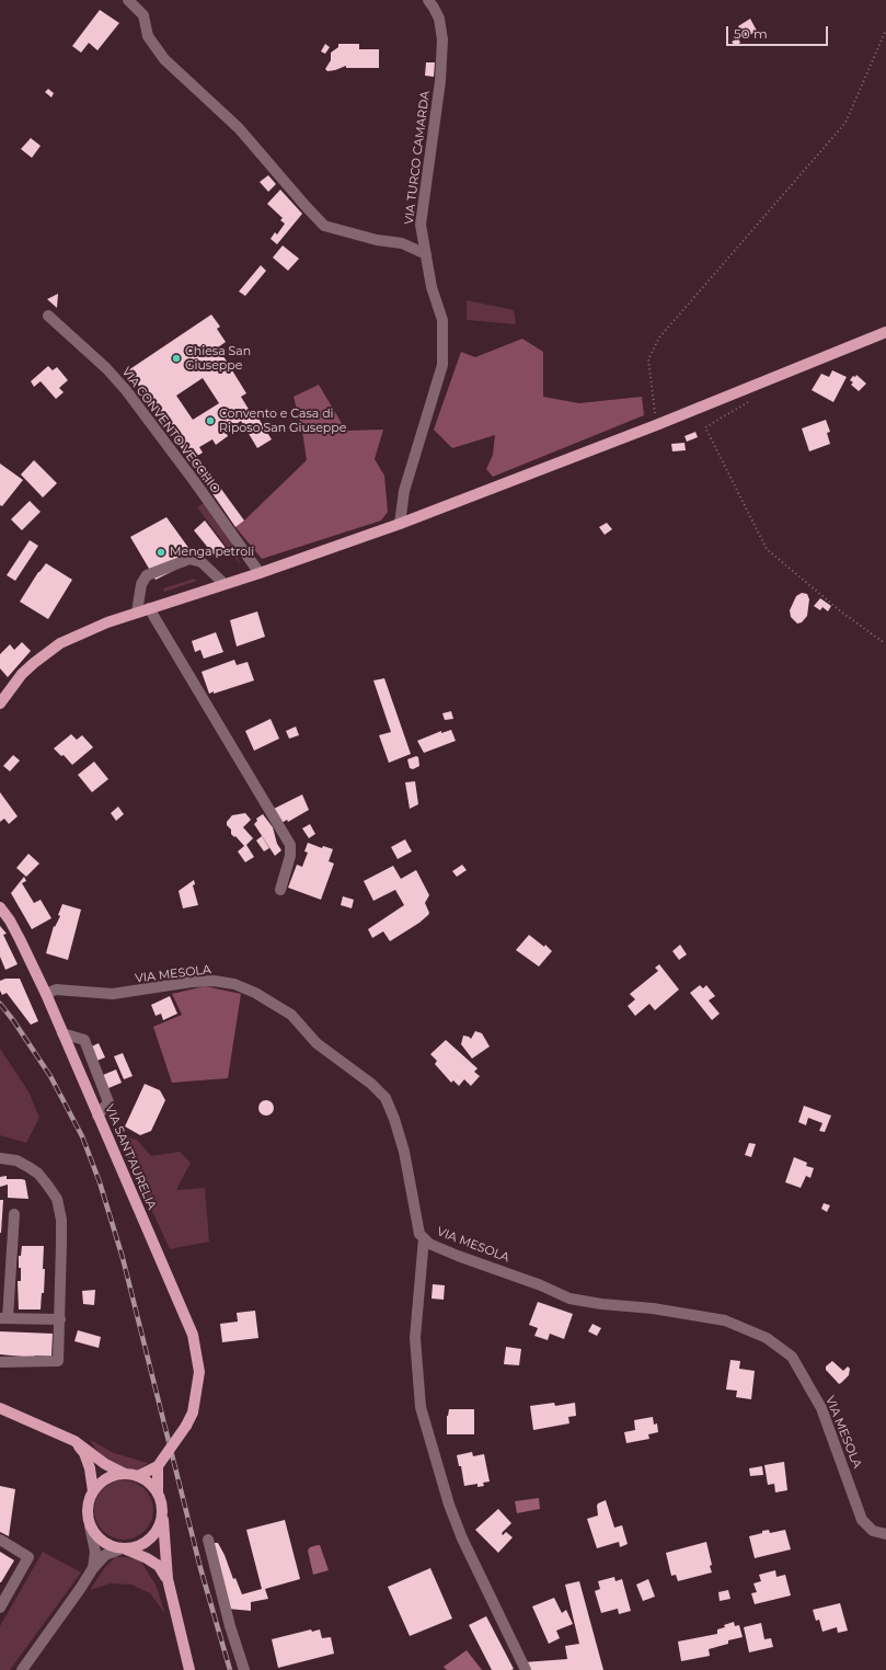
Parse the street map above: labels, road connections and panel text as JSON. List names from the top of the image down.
{
  "streets": {
    "main road": ["VIA SANT'AURELIA"],
    "street": ["VIA TURCO CAMARDA", "VIA CONVENTO VECCHIO", "VIA MESOLA"]
  },
  "crossings": [
    ["VIA MESOLA", "VIA SANT'AURELIA"]
  ],
  "places": ["Chiesa San Giuseppe", "Convento e Casa di Riposo San Giuseppe", "Menga petroli"],
  "scale_bar": "50 m"
}
